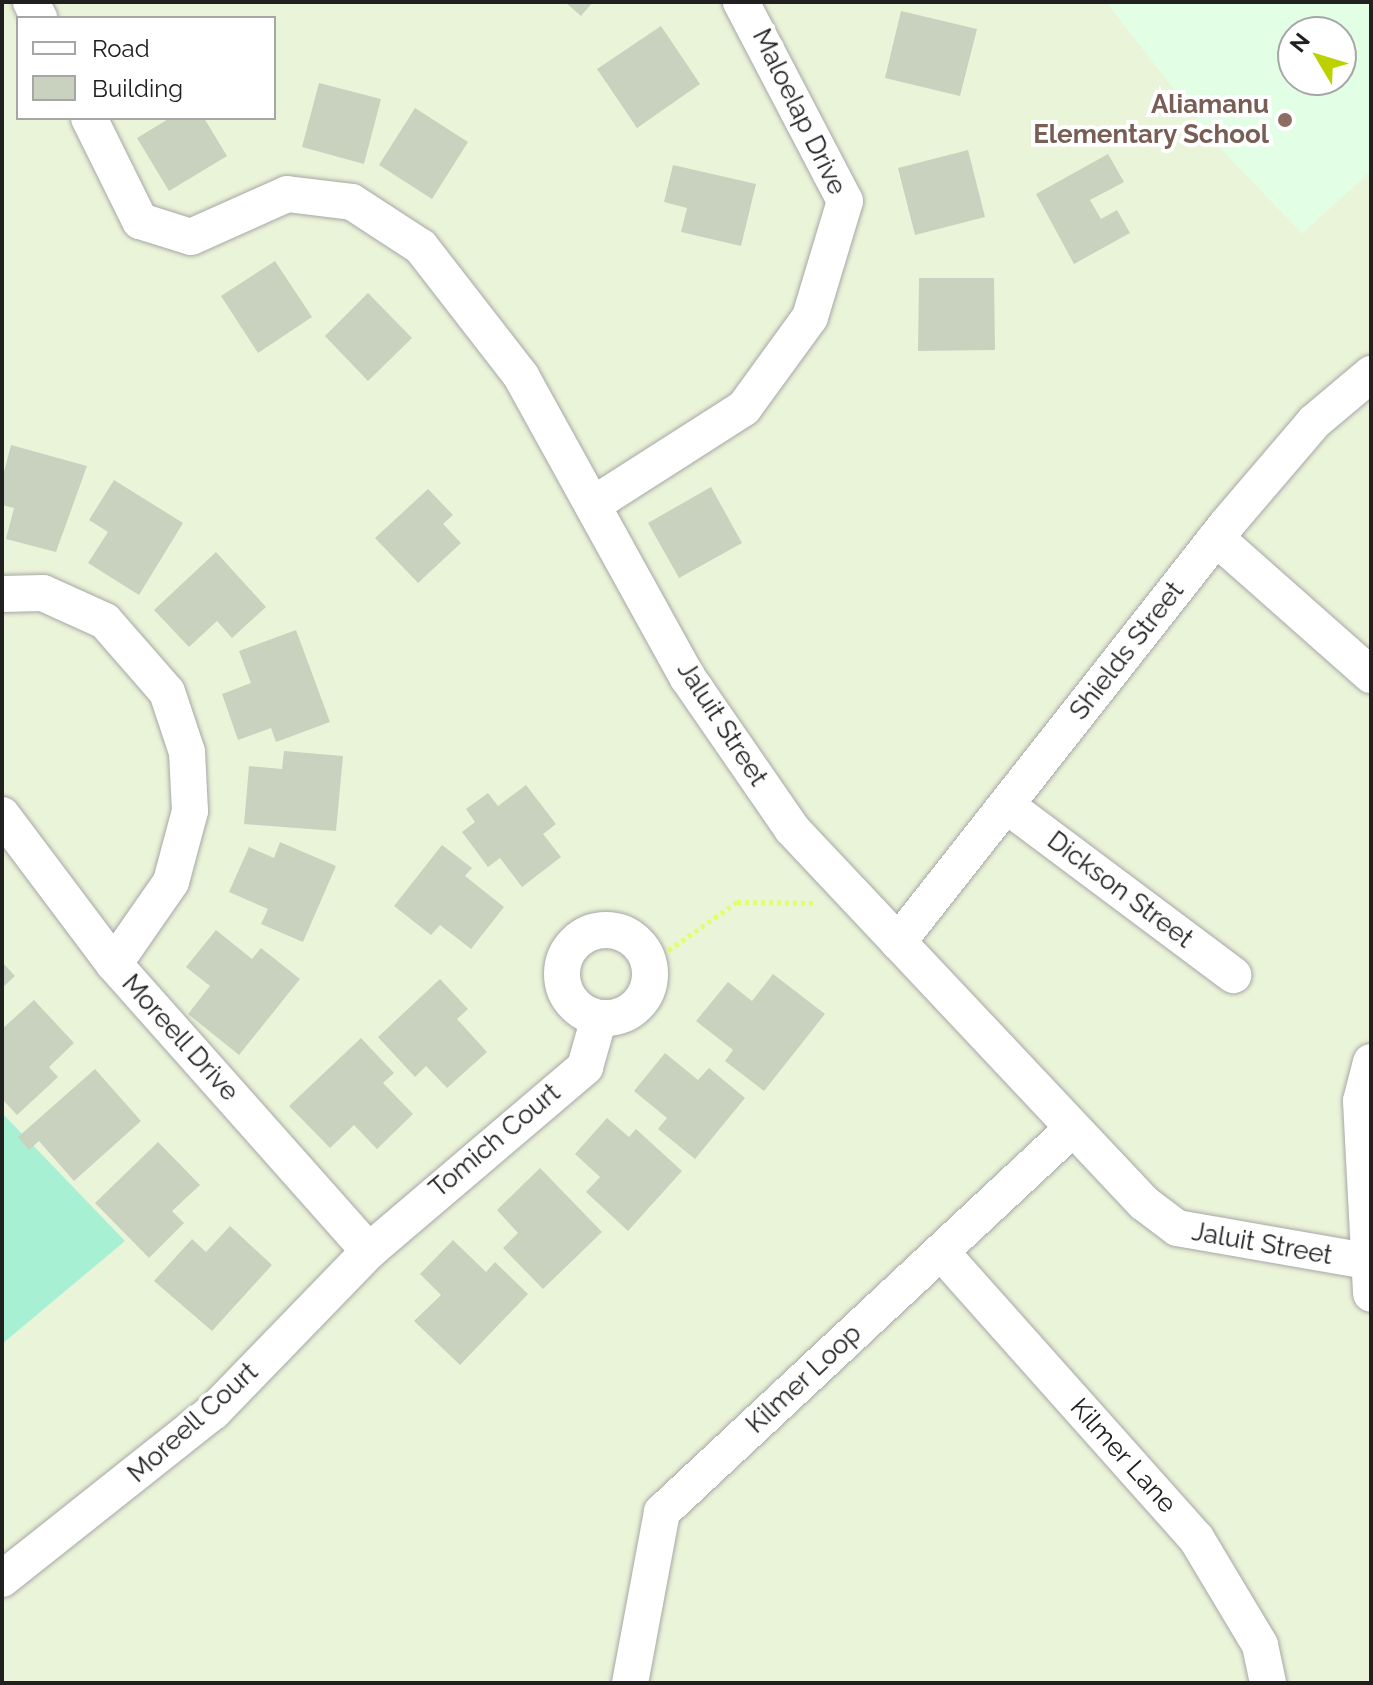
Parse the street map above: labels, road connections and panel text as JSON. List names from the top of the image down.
{
  "streets": {
    "street": [
      "Maloelap Drive",
      "Shields Street",
      "Jaluit Street",
      "Dickson Street",
      "Moreell Drive",
      "Tomich Court",
      "Kilmer Loop",
      "Moreell Court",
      "Kilmer Lane"
    ]
  },
  "crossings": [
    ["Maloelap Drive", "Jaluit Street"],
    ["Shields Street", "Jaluit Street"],
    ["Shields Street", "Dickson Street"],
    ["Jaluit Street", "Kilmer Loop"],
    ["Moreell Drive", "Tomich Court"],
    ["Moreell Drive", "Moreell Court"],
    ["Tomich Court", "Moreell Court"],
    ["Kilmer Loop", "Kilmer Lane"]
  ],
  "places": ["Aliamanu Elementary School"],
  "legend": ["Road", "Building"],
  "north": "top left"
}
